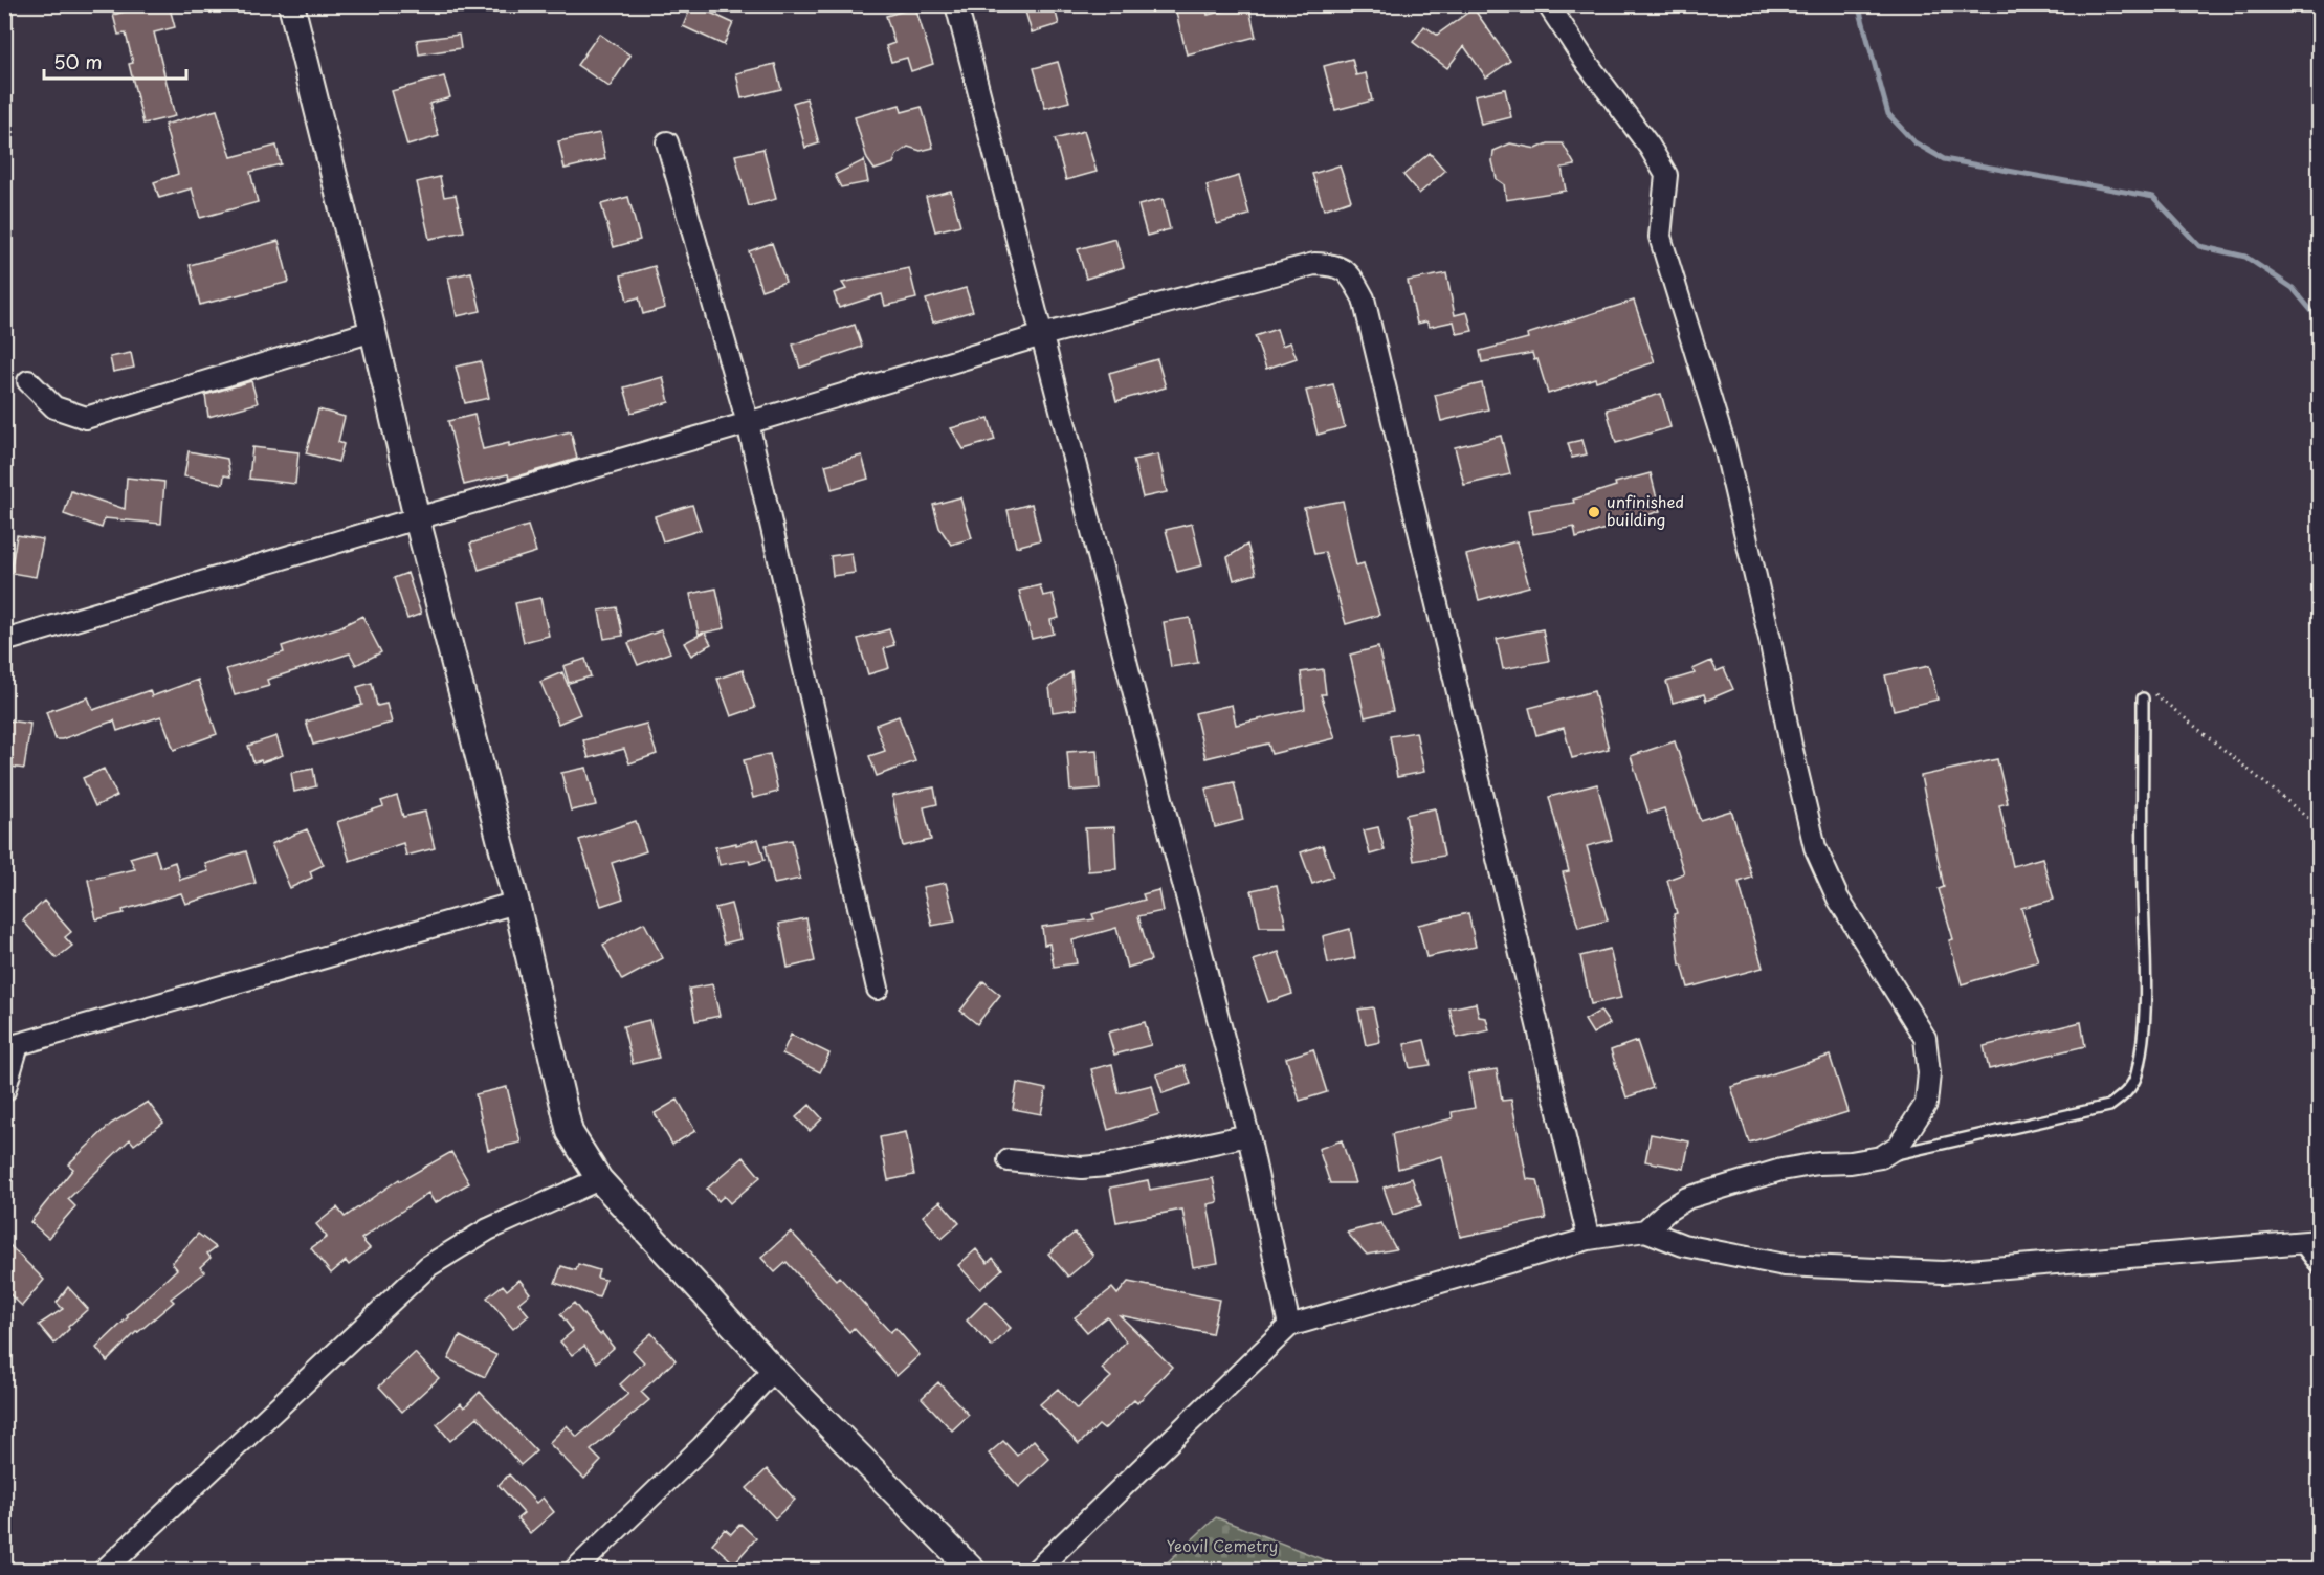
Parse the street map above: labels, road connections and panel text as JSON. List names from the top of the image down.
{
  "parks": ["Yeovil Cemetry"],
  "places": ["unfinished building"],
  "scale_bar": "50 m"
}
